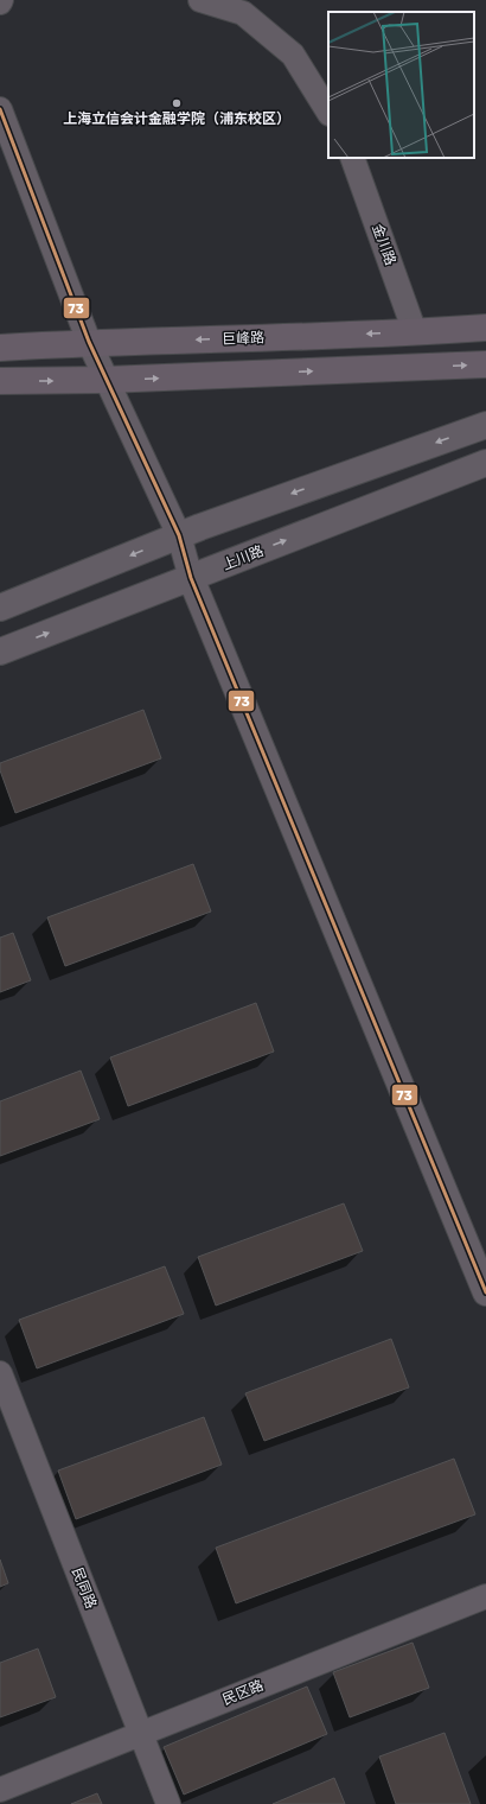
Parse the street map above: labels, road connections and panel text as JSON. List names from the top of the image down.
{
  "streets": {
    "main road": ["巨峰路"],
    "street": [
      "金川路",
      "上川路",
      "民同路",
      "民区路"
    ]
  },
  "crossings": [
    ["金川路", "巨峰路"],
    ["民同路", "民区路"]
  ],
  "places": ["上海立信会计金融学院（浦东校区）"],
  "lines": ["transit line 73"]
}
